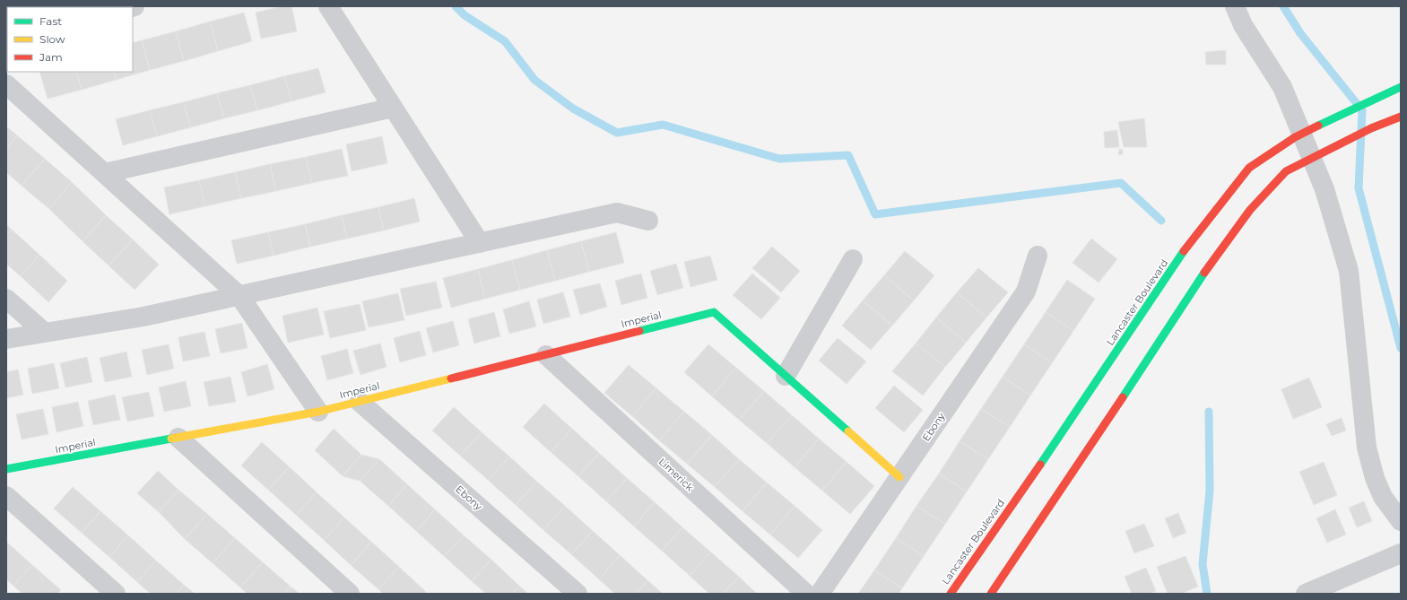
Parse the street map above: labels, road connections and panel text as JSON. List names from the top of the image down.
{
  "streets": {
    "main road": ["Lancaster Boulevard", "Imperial"],
    "street": ["Ebony", "Limerick"]
  },
  "crossings": [
    ["Imperial", "Ebony"],
    ["Imperial", "Limerick"]
  ],
  "legend": ["Fast", "Slow", "Jam"]
}
